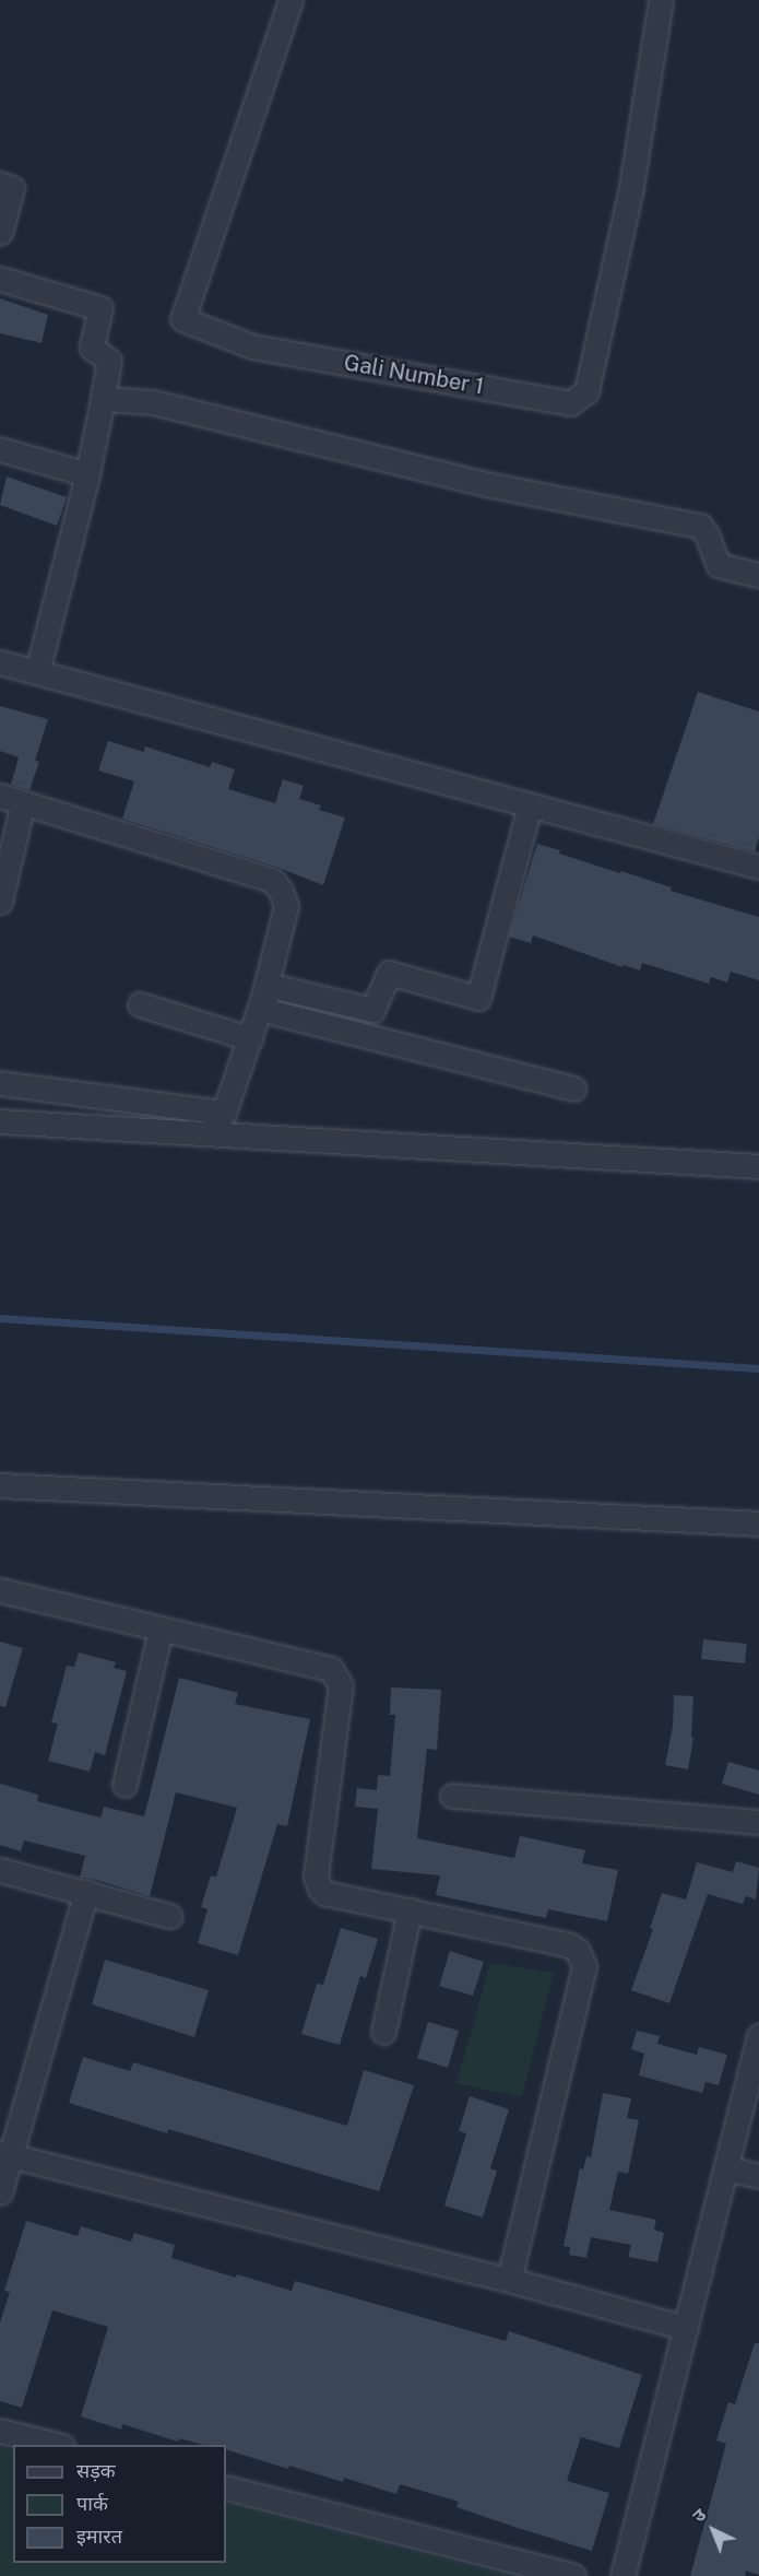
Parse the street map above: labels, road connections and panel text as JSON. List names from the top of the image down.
{
  "streets": {
    "street": ["Gali Number 1"]
  },
  "legend": ["सड़क", "पार्क", "इमारत"],
  "north": "top left"
}
